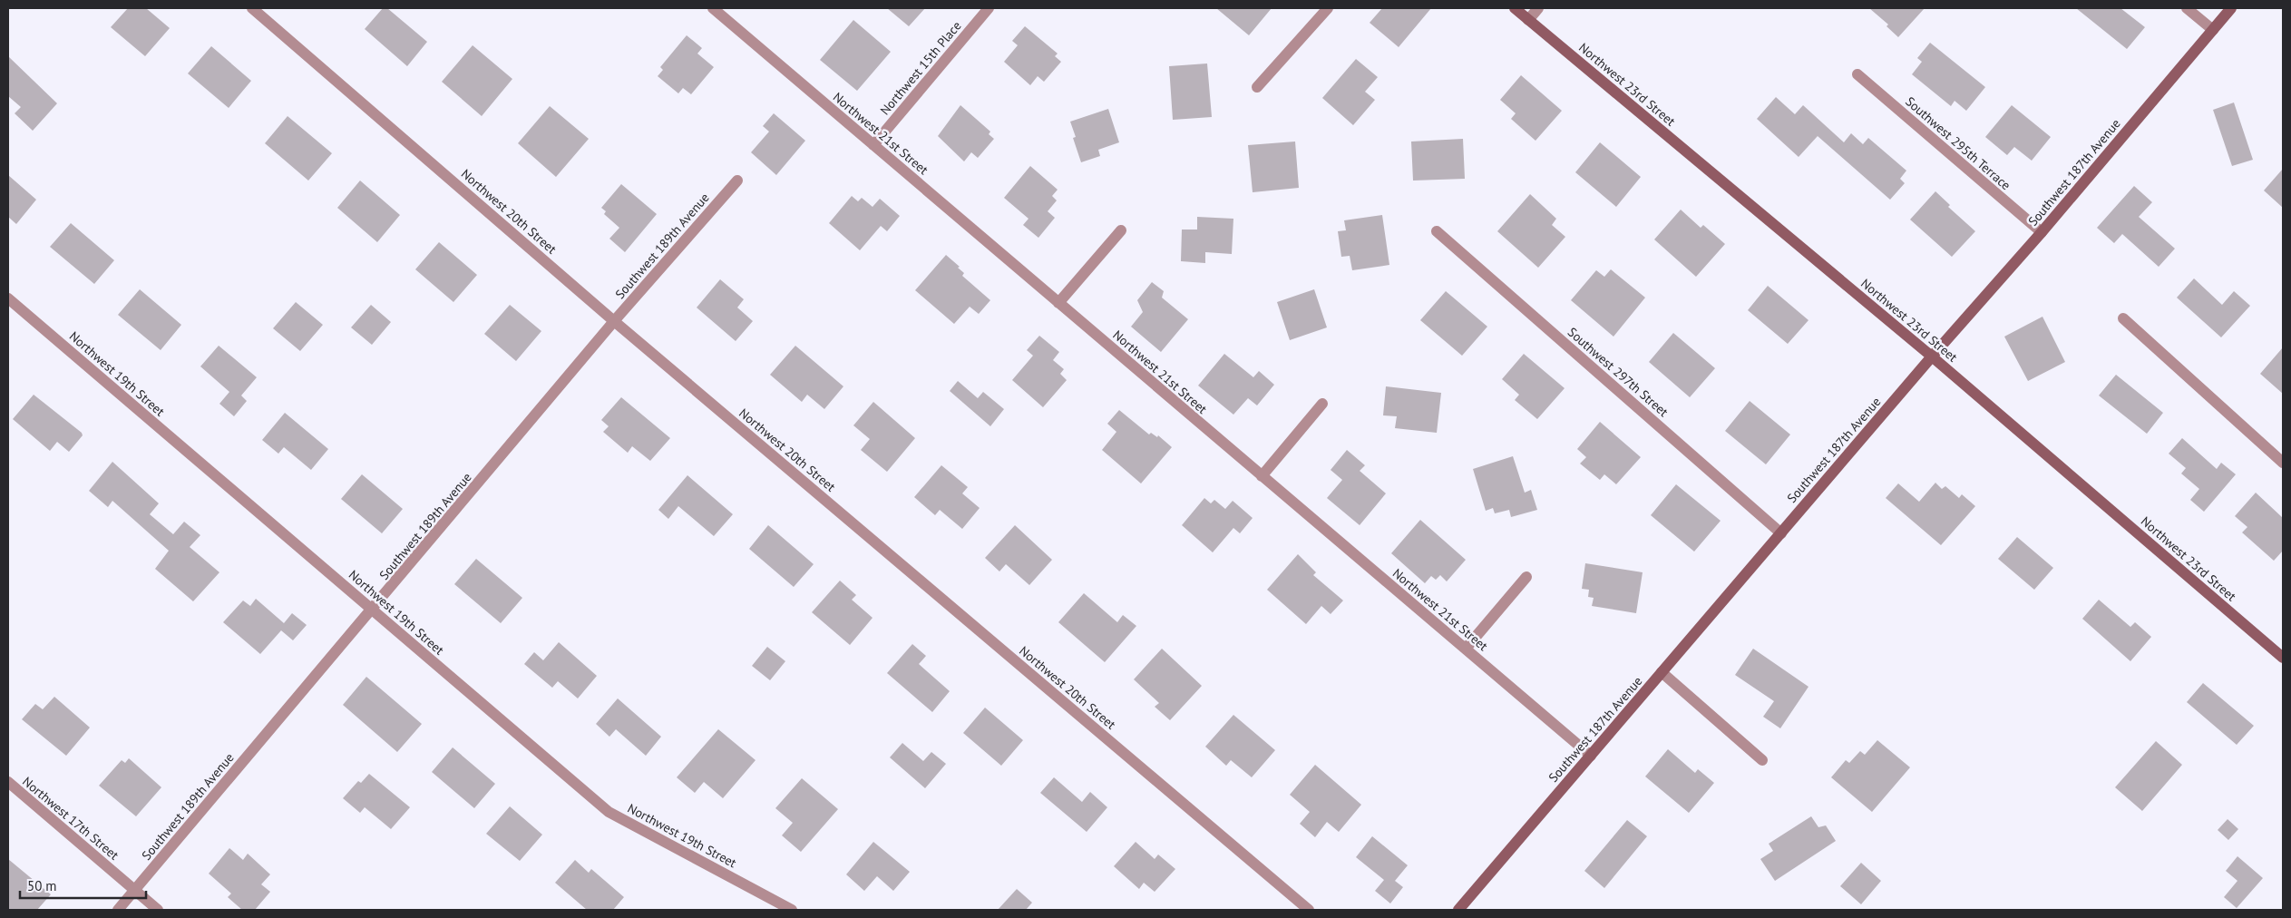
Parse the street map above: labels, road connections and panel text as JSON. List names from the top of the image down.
{
  "streets": {
    "street": [
      "Northwest 15th Place",
      "Northwest 23rd Street",
      "Northwest 21st Street",
      "Southwest 295th Terrace",
      "Southwest 187th Avenue",
      "Northwest 20th Street",
      "Southwest 189th Avenue",
      "Southwest 297th Street",
      "Northwest 19th Street",
      "Northwest 17th Street"
    ]
  },
  "crossings": [
    ["Northwest 15th Place", "Northwest 21st Street"],
    ["Northwest 23rd Street", "Southwest 187th Avenue"],
    ["Northwest 21st Street", "Southwest 187th Avenue"],
    ["Southwest 295th Terrace", "Southwest 187th Avenue"],
    ["Southwest 187th Avenue", "Southwest 297th Street"],
    ["Northwest 20th Street", "Southwest 189th Avenue"],
    ["Southwest 189th Avenue", "Northwest 19th Street"],
    ["Southwest 189th Avenue", "Northwest 17th Street"]
  ],
  "scale_bar": "50 m"
}
